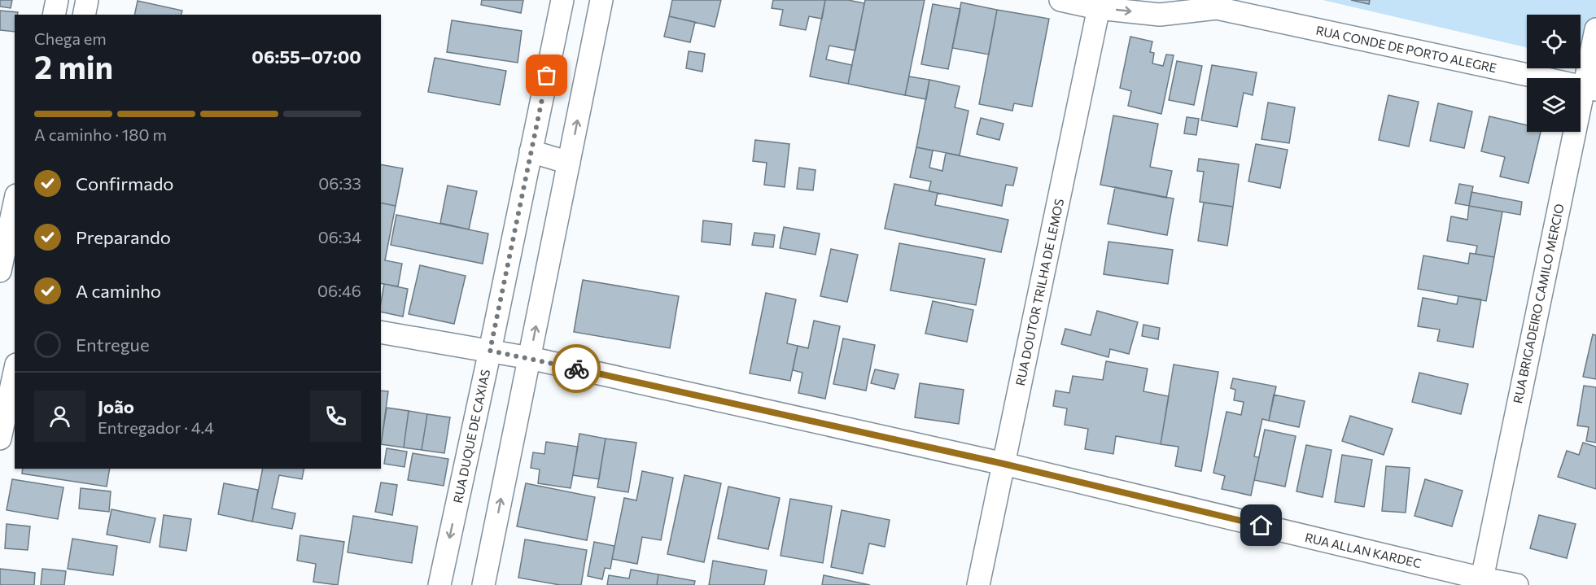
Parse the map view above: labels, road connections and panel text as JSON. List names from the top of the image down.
{
  "streets": {
    "street": [
      "RUA CONDE DE PORTO ALEGRE",
      "RUA DOUTOR TRILHA DE LEMOS",
      "RUA BRIGADEIRO CAMILO MERCIO",
      "RUA DUQUE DE CAXIAS",
      "RUA ALLAN KARDEC"
    ]
  },
  "crossings": [
    ["RUA CONDE DE PORTO ALEGRE", "RUA DOUTOR TRILHA DE LEMOS"],
    ["RUA CONDE DE PORTO ALEGRE", "RUA BRIGADEIRO CAMILO MERCIO"],
    ["RUA DOUTOR TRILHA DE LEMOS", "RUA ALLAN KARDEC"],
    ["RUA BRIGADEIRO CAMILO MERCIO", "RUA ALLAN KARDEC"],
    ["RUA DUQUE DE CAXIAS", "RUA ALLAN KARDEC"]
  ],
  "page": {
    "heading": ["2 min", "Chega em", "06:55–07:00"],
    "panel": ["João", "Entregador · 4.4"],
    "bar": "A caminho · 180 m",
    "list": [
      ["Confirmado", "06:33"],
      ["Preparando", "06:34"],
      ["A caminho", "06:46"],
      "Entregue"
    ]
  }
}
